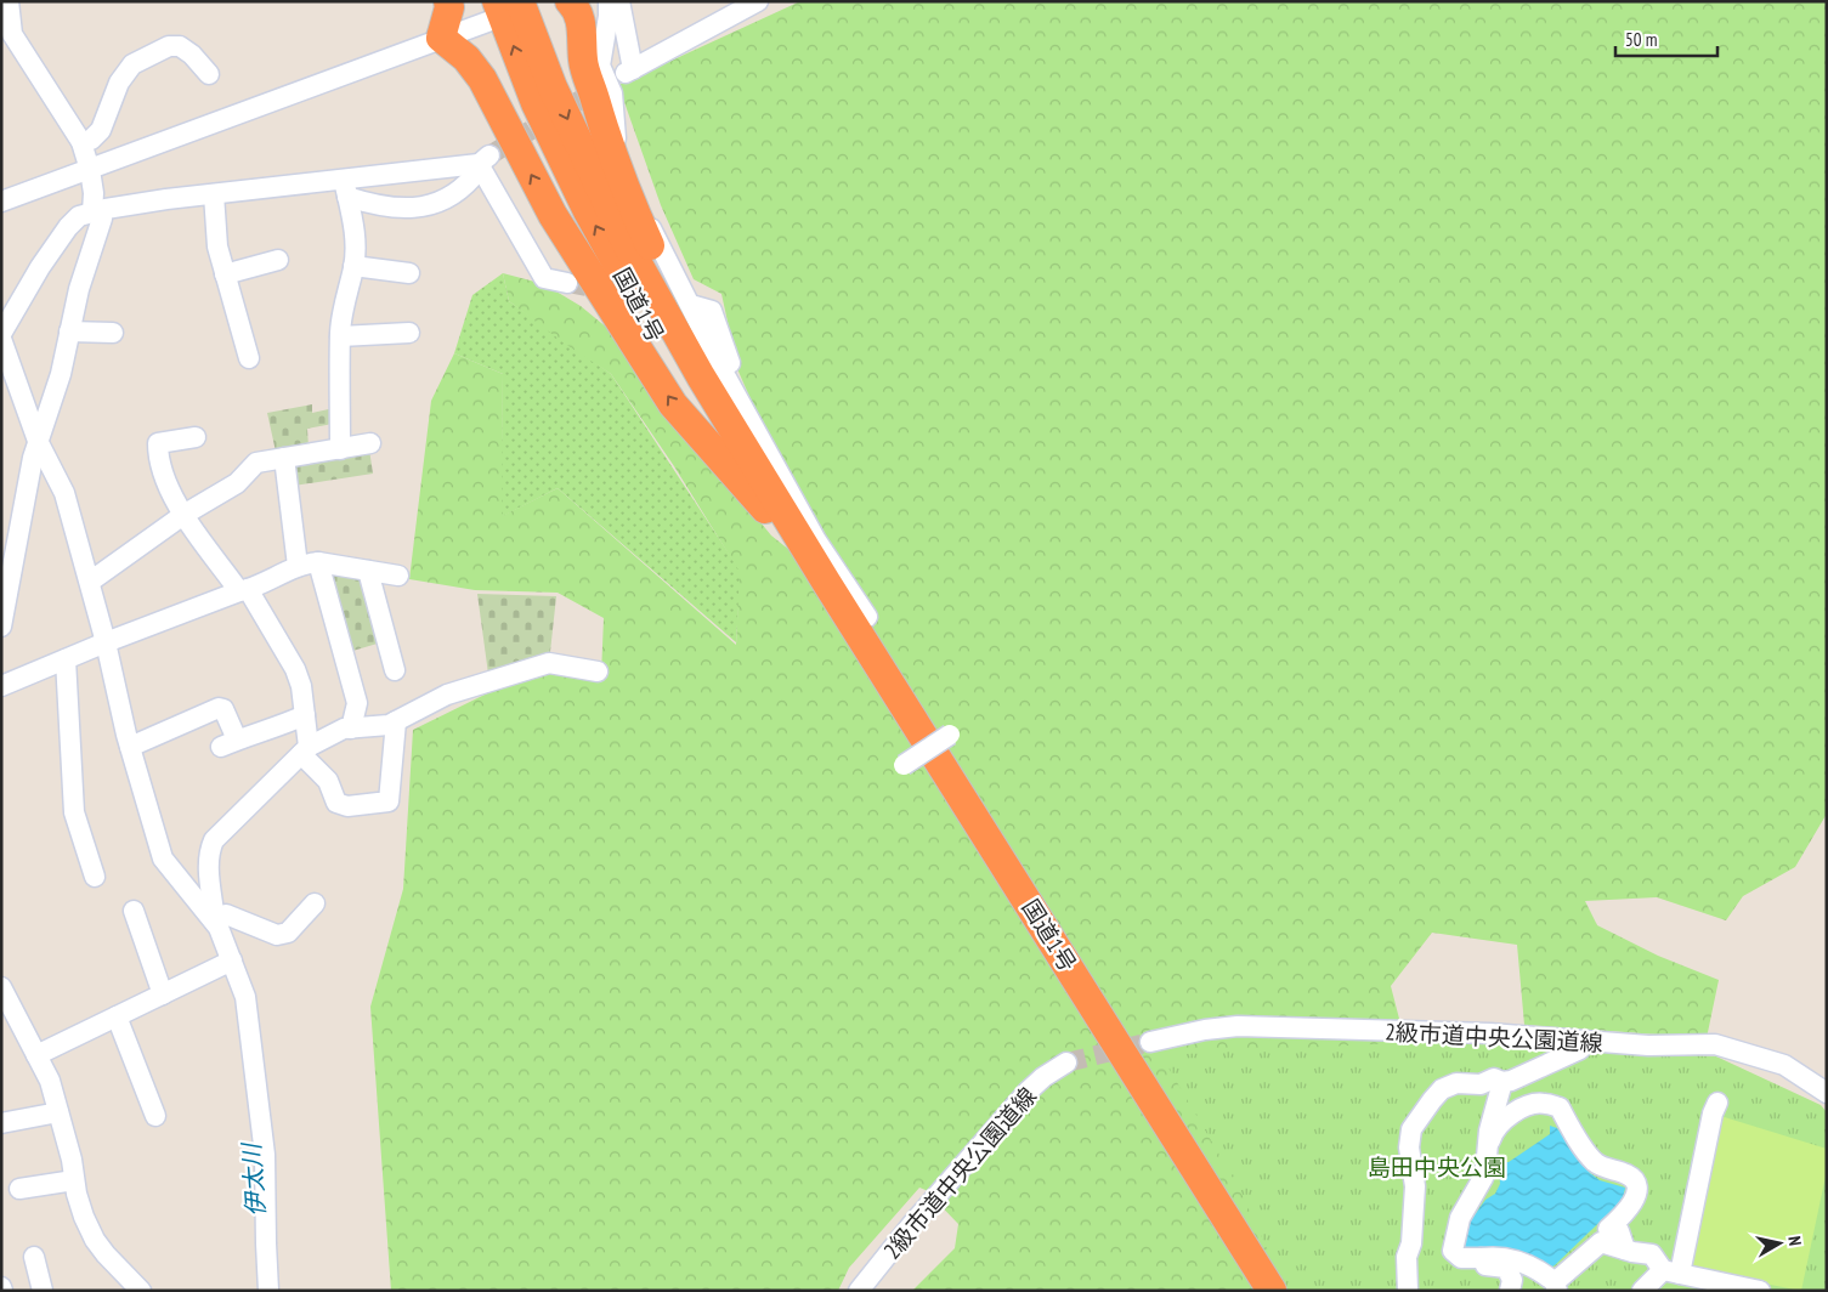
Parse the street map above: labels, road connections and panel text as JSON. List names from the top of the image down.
{
  "streets": {
    "highway": ["国道1号"],
    "street": ["2級市道中央公園道線"]
  },
  "water": ["伊太川"],
  "parks": ["島田中央公園"],
  "scale_bar": "50 m",
  "north": "right"
}
